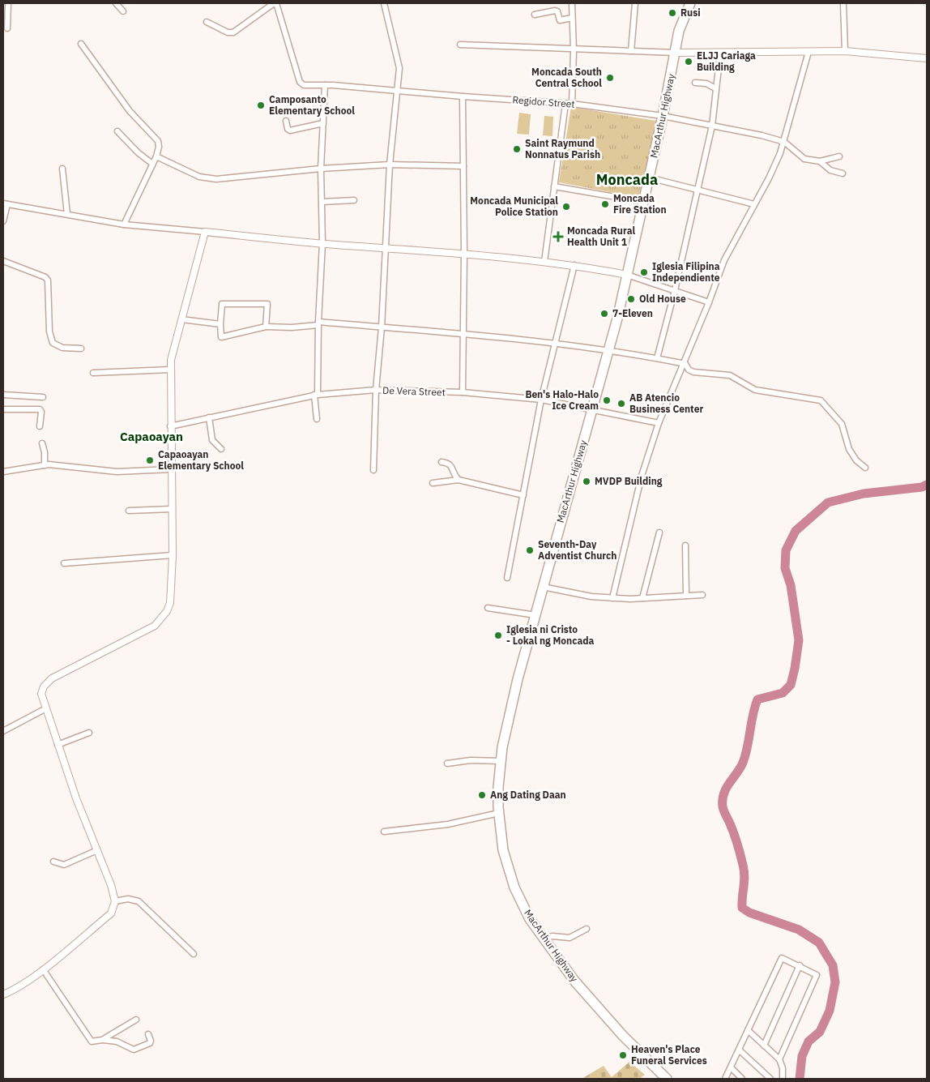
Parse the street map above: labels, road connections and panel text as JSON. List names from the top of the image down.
{
  "streets": {
    "highway": ["MacArthur Highway"],
    "street": ["Regidor Street", "De Vera Street"]
  },
  "crossings": [
    ["Regidor Street", "MacArthur Highway"],
    ["MacArthur Highway", "De Vera Street"]
  ],
  "districts": ["Moncada", "Capaoayan"],
  "places": {
    "other": [
      "Rusi",
      "ELJJ Cariaga Building",
      "Moncada South Central School",
      "Camposanto Elementary School",
      "Saint Raymund Nonnatus Parish",
      "Moncada Fire Station",
      "Moncada Municipal Police Station",
      "Iglesia Filipina Independiente",
      "Old House",
      "7-Eleven",
      "Ben's Halo-Halo Ice Cream",
      "AB Atencio Business Center",
      "Capaoayan Elementary School",
      "MVDP Building",
      "Seventh-Day Adventist Church",
      "Iglesia ni Cristo - Lokal ng Moncada",
      "Ang Dating Daan",
      "Heaven's Place Funeral Services"
    ],
    "health": ["Moncada Rural Health Unit 1"]
  }
}
